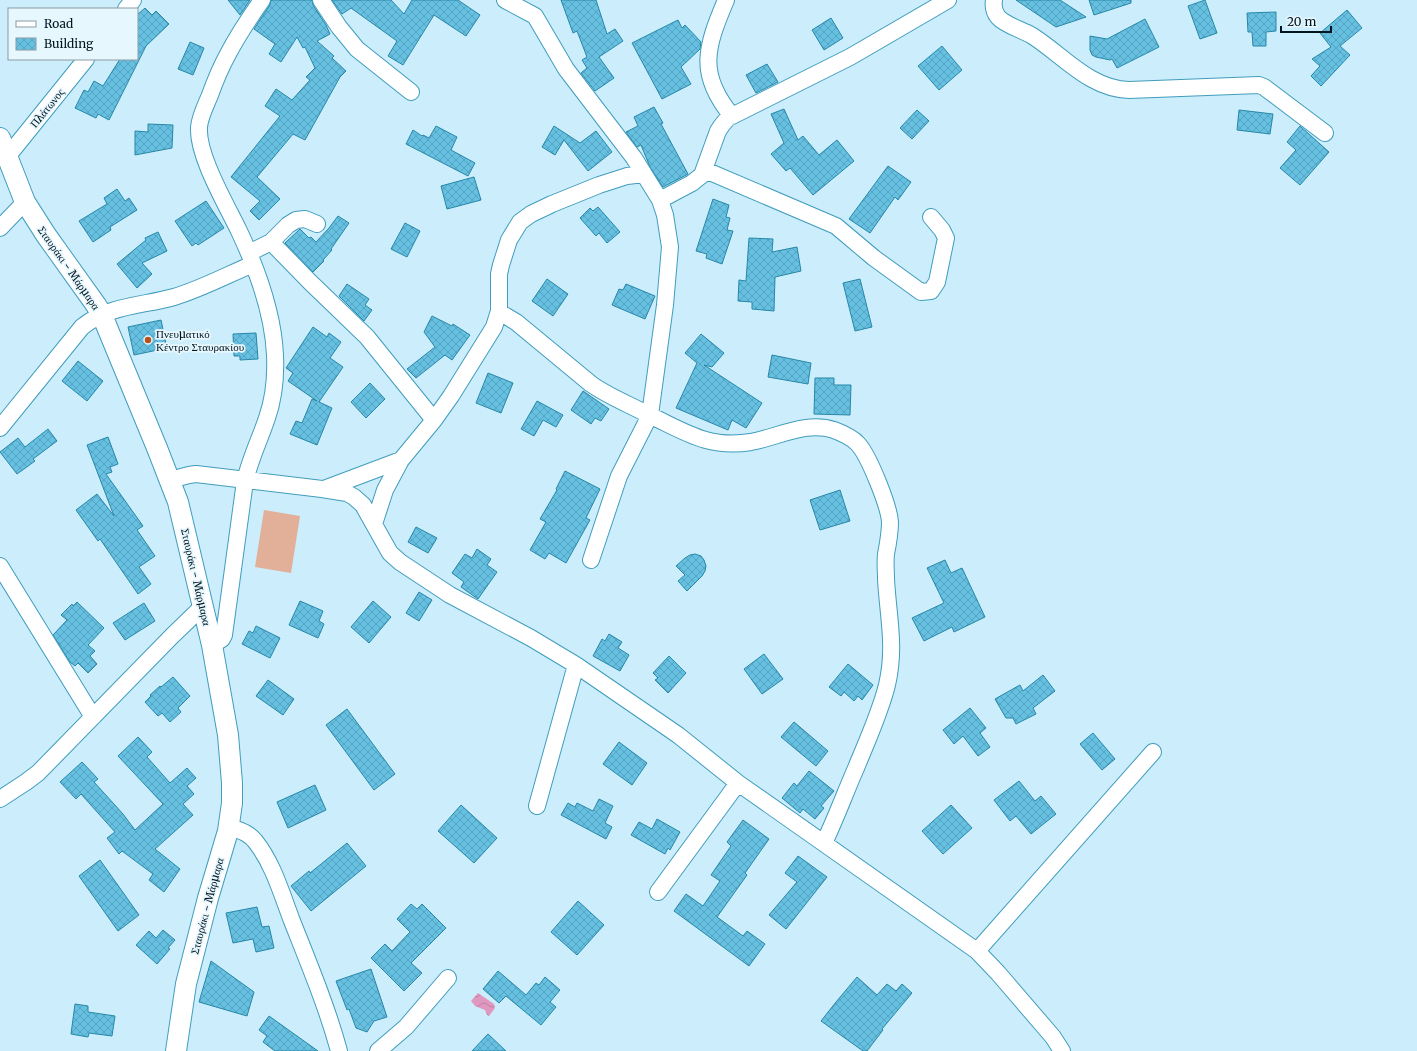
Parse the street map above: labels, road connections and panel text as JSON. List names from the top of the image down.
{
  "streets": {
    "street": ["Πλάτωνος", "Σταυράκι - Μάρμαρα"]
  },
  "crossings": [
    ["Πλάτωνος", "Σταυράκι - Μάρμαρα"]
  ],
  "places": ["Πνευματικό Κέντρο Σταυρακίου"],
  "legend": ["Road", "Building"],
  "scale_bar": "20 m"
}
